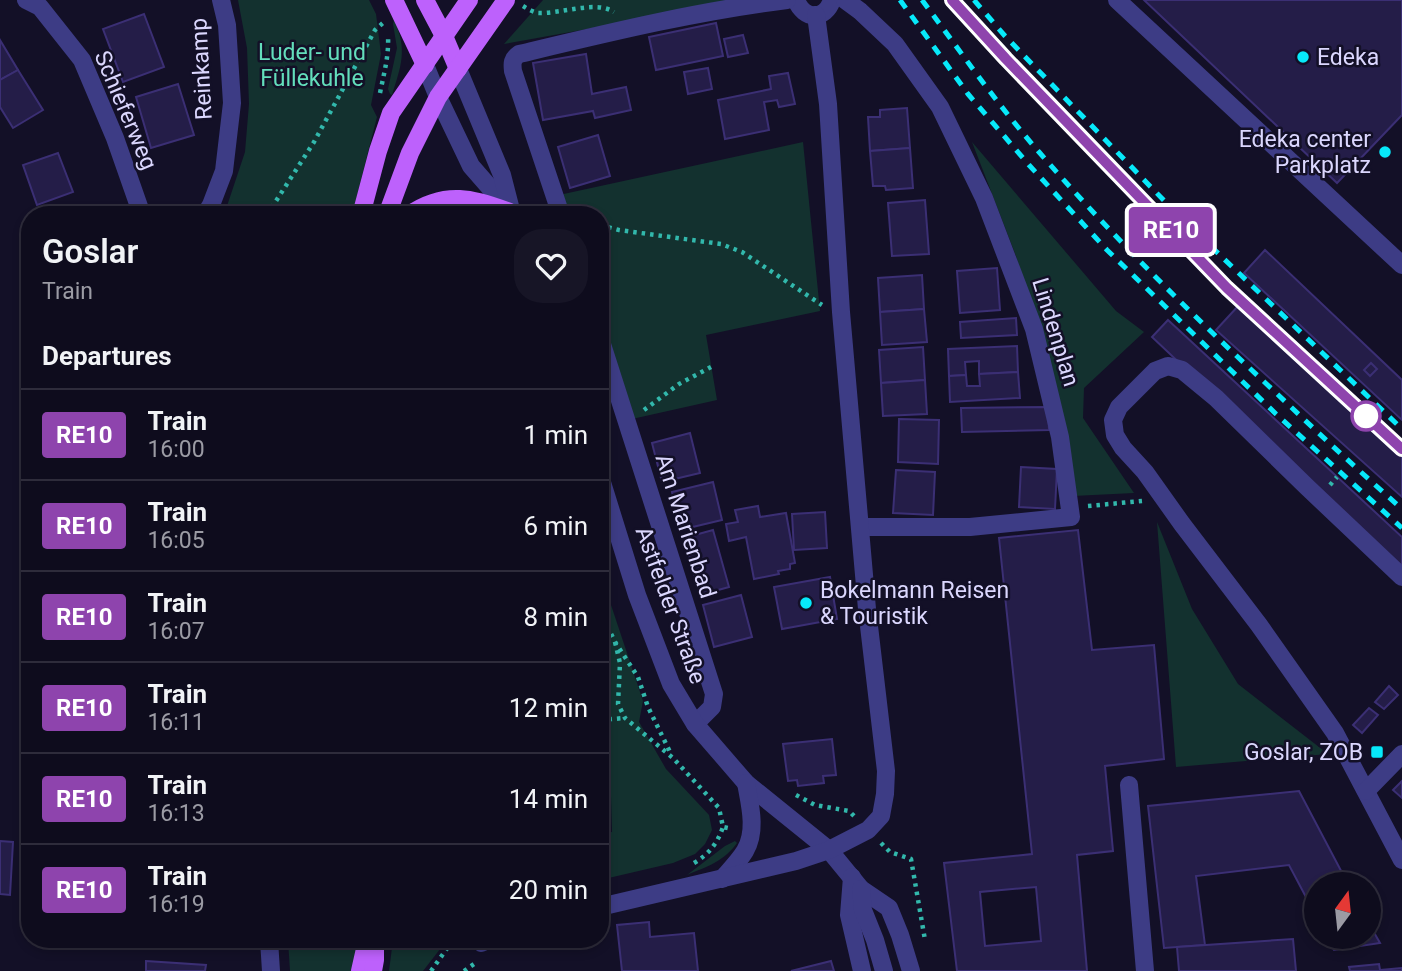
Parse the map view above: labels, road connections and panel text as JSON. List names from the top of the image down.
{
  "streets": {
    "street": [
      "Reinkamp",
      "Schieferweg",
      "Lindenplan",
      "Am Marienbad",
      "Astfelder Straße"
    ]
  },
  "crossings": [
    ["Am Marienbad", "Astfelder Straße"]
  ],
  "parks": ["Luder- und Füllekuhle"],
  "places": {
    "other": ["Edeka", "Edeka center Parkplatz", "Bokelmann Reisen & Touristik"],
    "transit": ["Goslar, ZOB"]
  },
  "north": "top",
  "page": {
    "on_map": "RE10",
    "heading": [
      ["Goslar", "Train"],
      "Departures"
    ],
    "list": [
      {
        "mark": "RE10",
        "name": "Train",
        "note": "16:00",
        "value": "1 min"
      },
      {
        "mark": "RE10",
        "name": "Train",
        "note": "16:05",
        "value": "6 min"
      },
      {
        "mark": "RE10",
        "name": "Train",
        "note": "16:07",
        "value": "8 min"
      },
      {
        "mark": "RE10",
        "name": "Train",
        "note": "16:11",
        "value": "12 min"
      },
      {
        "mark": "RE10",
        "name": "Train",
        "note": "16:13",
        "value": "14 min"
      },
      {
        "mark": "RE10",
        "name": "Train",
        "note": "16:19",
        "value": "20 min"
      }
    ]
  }
}
